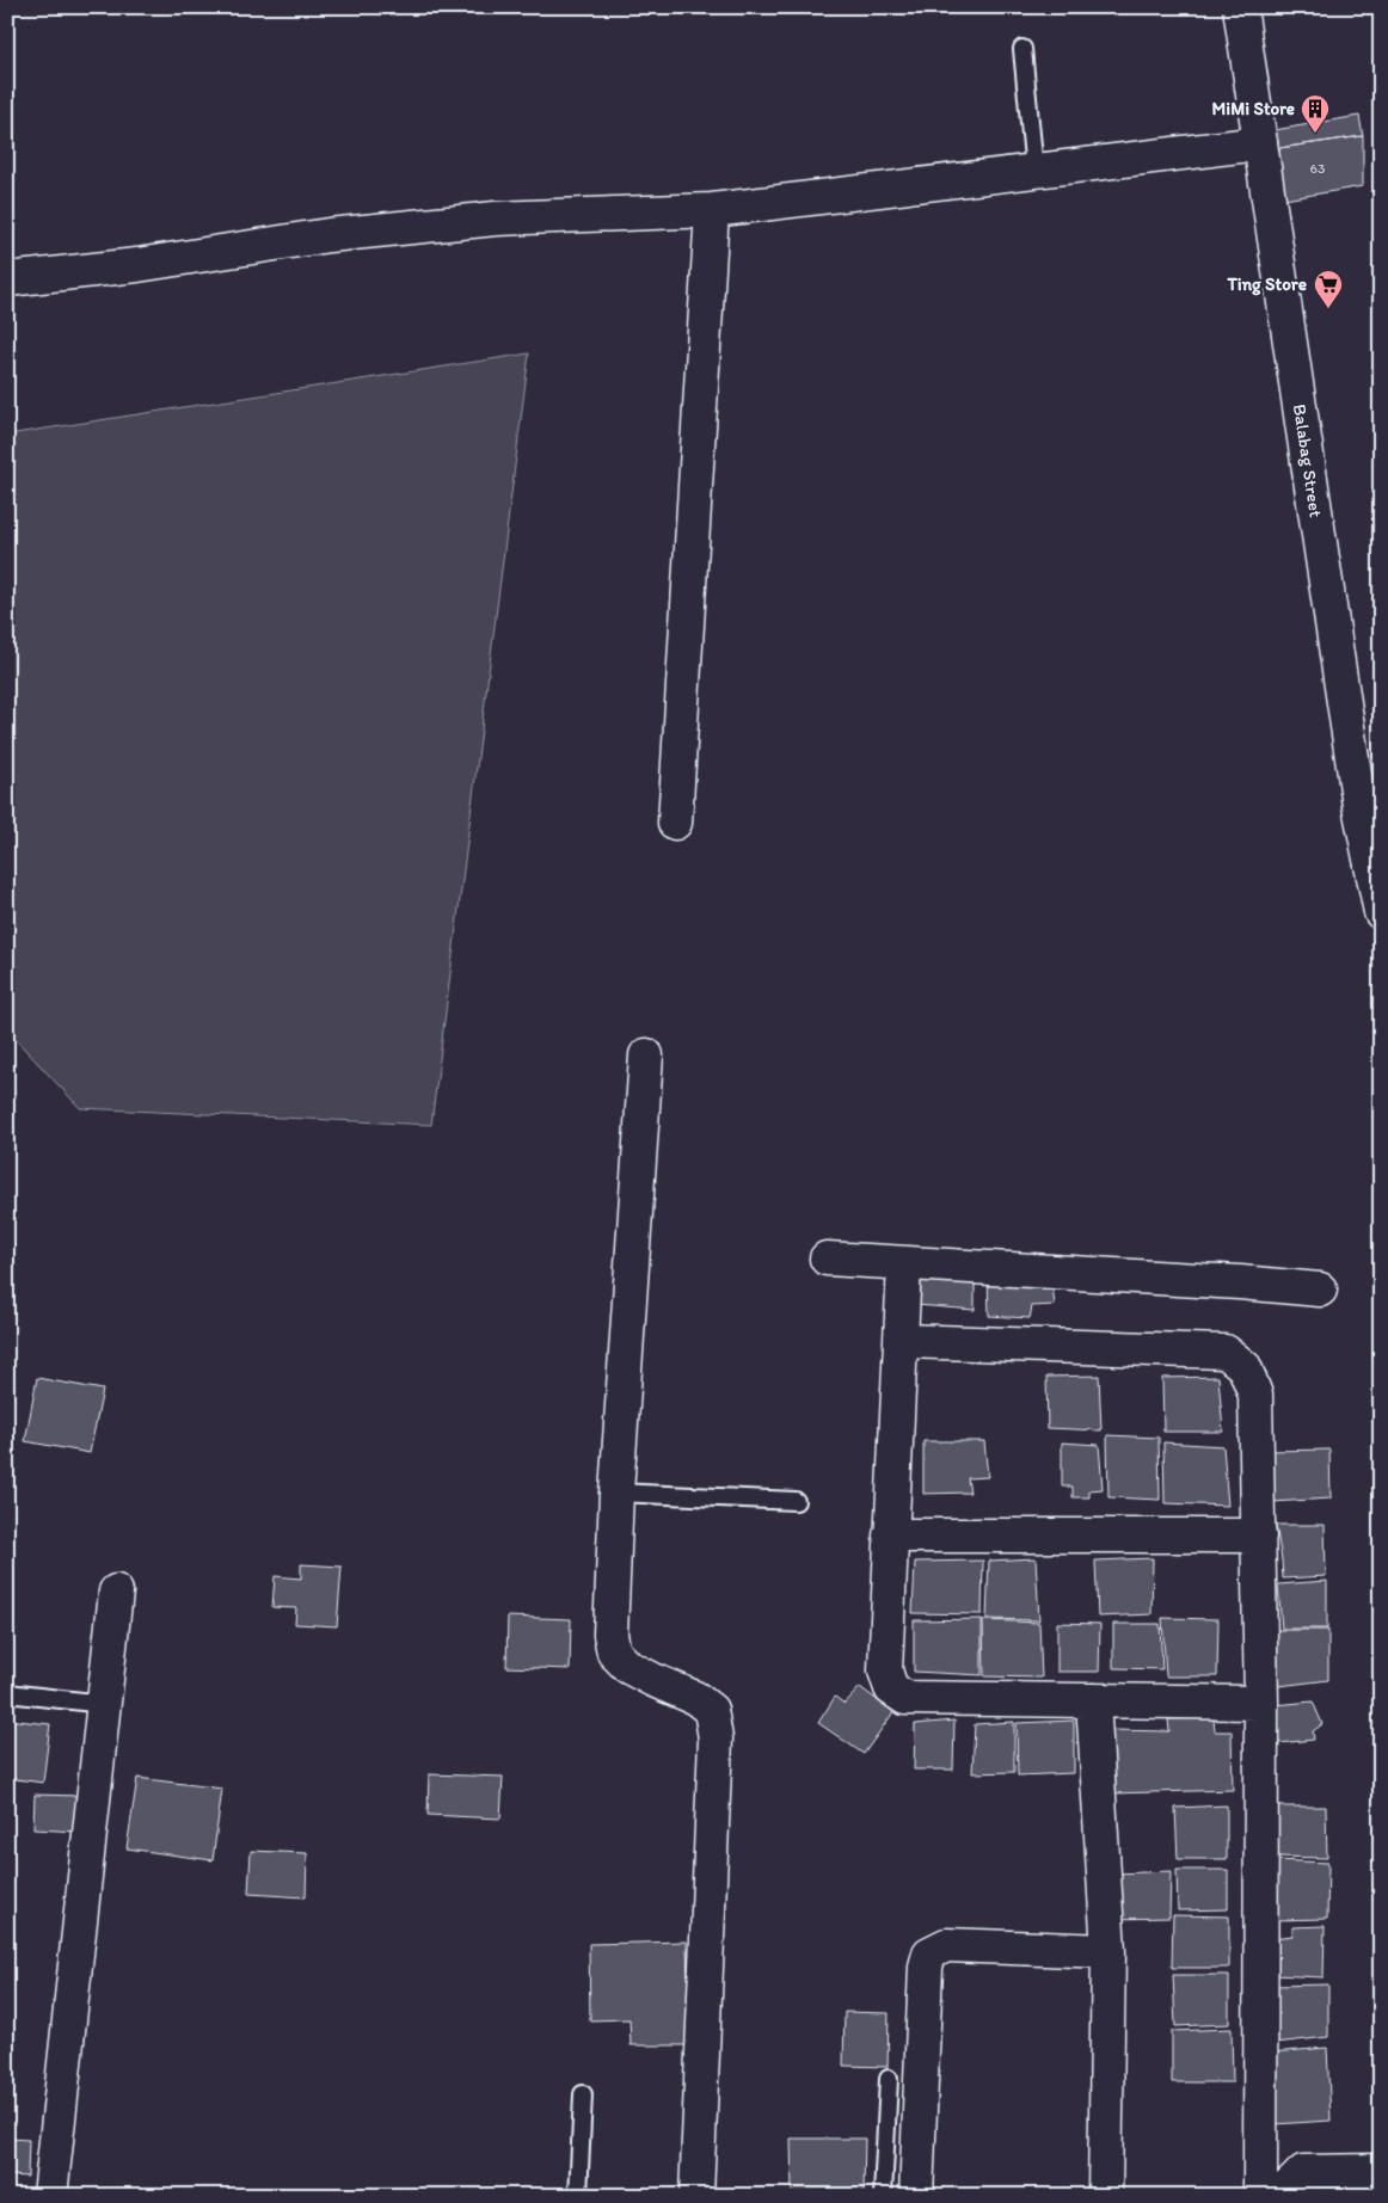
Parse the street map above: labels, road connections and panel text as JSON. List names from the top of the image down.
{
  "streets": {
    "street": ["Balabag Street"]
  },
  "places": {
    "building": ["MiMi Store"],
    "supermarket": ["Ting Store"]
  },
  "house_numbers": ["63"]
}
